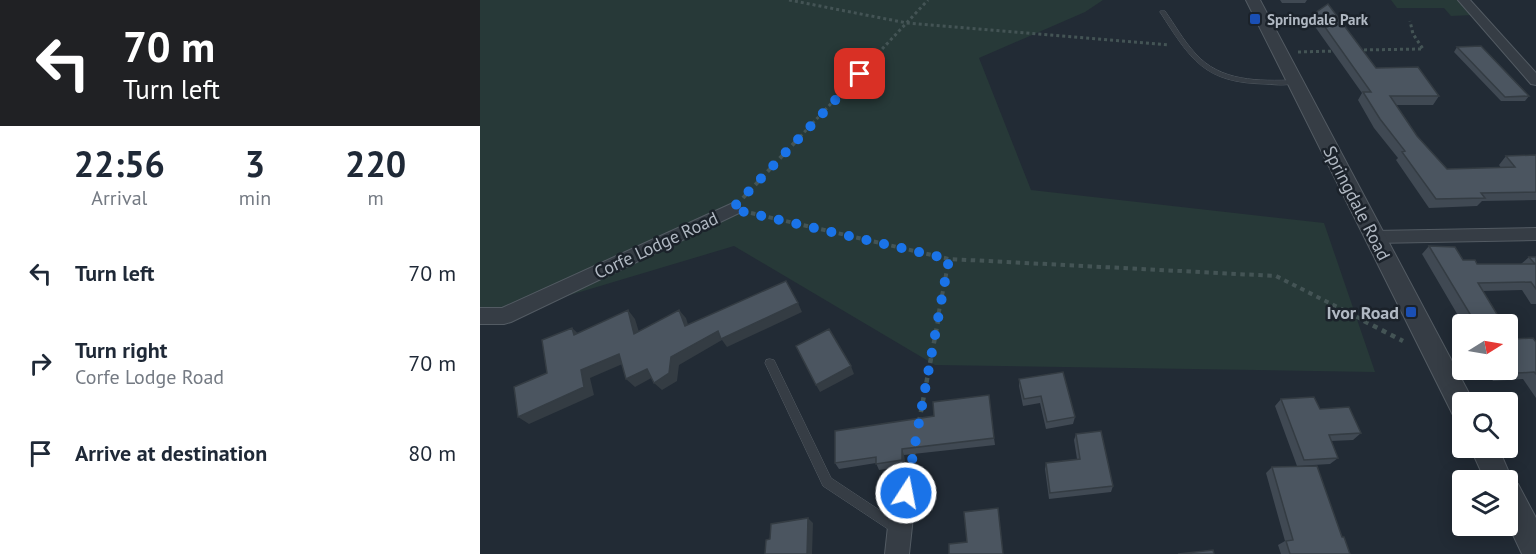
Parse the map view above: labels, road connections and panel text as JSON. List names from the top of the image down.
{
  "streets": {
    "street": ["Springdale Road", "Corfe Lodge Road"]
  },
  "places": {
    "transit": ["Springdale Park", "Ivor Road"]
  },
  "north": "right",
  "page": {
    "turn": ["70 m", "Turn left"],
    "eta": [
      "22:56",
      "Arrival",
      "3",
      "min",
      "220",
      "m"
    ],
    "list": [
      {
        "name": "Turn left",
        "value": "70 m"
      },
      {
        "name": "Turn right",
        "note": "Corfe Lodge Road",
        "value": "70 m"
      },
      {
        "name": "Arrive at destination",
        "value": "80 m"
      }
    ]
  }
}
